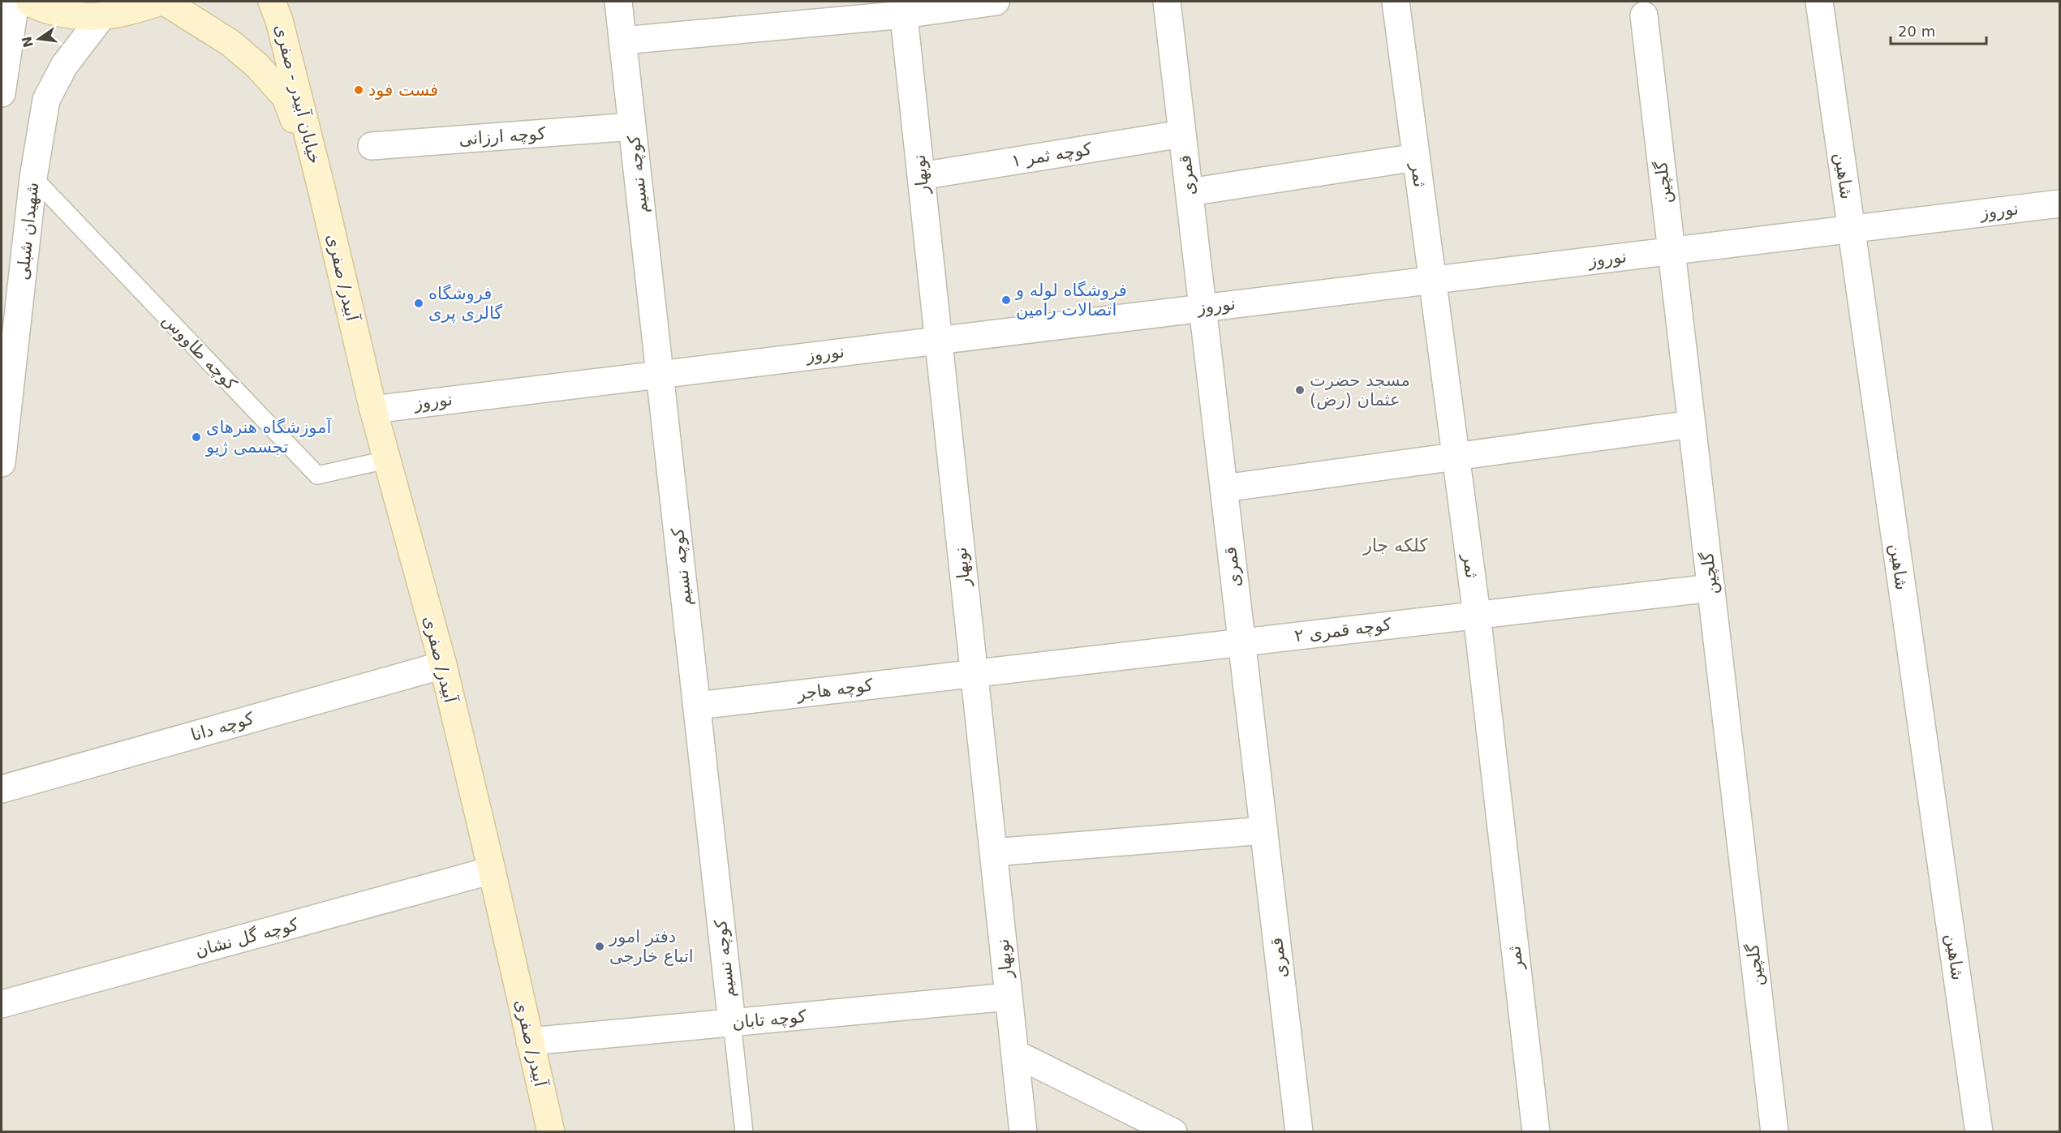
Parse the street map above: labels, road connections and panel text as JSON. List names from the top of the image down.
{
  "streets": {
    "main road": ["خیابان آبیدر - صفری", "آبیدر/ صفری"],
    "street": [
      "کوچه ارزانی",
      "کوچه ثمر ۱",
      "کوچه نسیم",
      "نوبهار",
      "قمری",
      "ثمر",
      "شاهین",
      "گلچین",
      "نوروز",
      "شهیدان شبلی",
      "کوچه قمری ۲",
      "کوچه هاجر",
      "کوچه دانا",
      "کوچه گل نشان",
      "کوچه تابان"
    ],
    "lane": ["کوچه طاووس"]
  },
  "crossings": [
    ["خیابان آبیدر - صفری", "آبیدر/ صفری"],
    ["کوچه ارزانی", "کوچه نسیم"],
    ["کوچه ثمر ۱", "نوبهار"],
    ["کوچه ثمر ۱", "قمری"],
    ["کوچه نسیم", "نوروز"],
    ["کوچه نسیم", "کوچه هاجر"],
    ["کوچه نسیم", "کوچه تابان"],
    ["نوبهار", "نوروز"],
    ["نوبهار", "کوچه قمری ۲"],
    ["نوبهار", "کوچه هاجر"],
    ["نوبهار", "کوچه تابان"],
    ["قمری", "نوروز"],
    ["قمری", "کوچه قمری ۲"],
    ["ثمر", "نوروز"],
    ["ثمر", "کوچه قمری ۲"],
    ["شاهین", "نوروز"],
    ["گلچین", "نوروز"],
    ["گلچین", "کوچه قمری ۲"],
    ["نوروز", "آبیدر/ صفری"],
    ["شهیدان شبلی", "کوچه طاووس"],
    ["آبیدر/ صفری", "کوچه طاووس"],
    ["آبیدر/ صفری", "کوچه دانا"],
    ["آبیدر/ صفری", "کوچه گل نشان"],
    ["آبیدر/ صفری", "کوچه تابان"],
    ["کوچه قمری ۲", "کوچه هاجر"]
  ],
  "districts": ["کلکه جار"],
  "places": [
    "فست فود",
    "فروشگاه لوله و اتصالات رامین",
    "فروشگاه گالری پری",
    "مسجد حضرت عثمان (رض)",
    "آموزشگاە هنرهای تجسمی ژیو",
    "دفتر امور اتباع خارجی"
  ],
  "scale_bar": "20 m",
  "north": "left"
}
